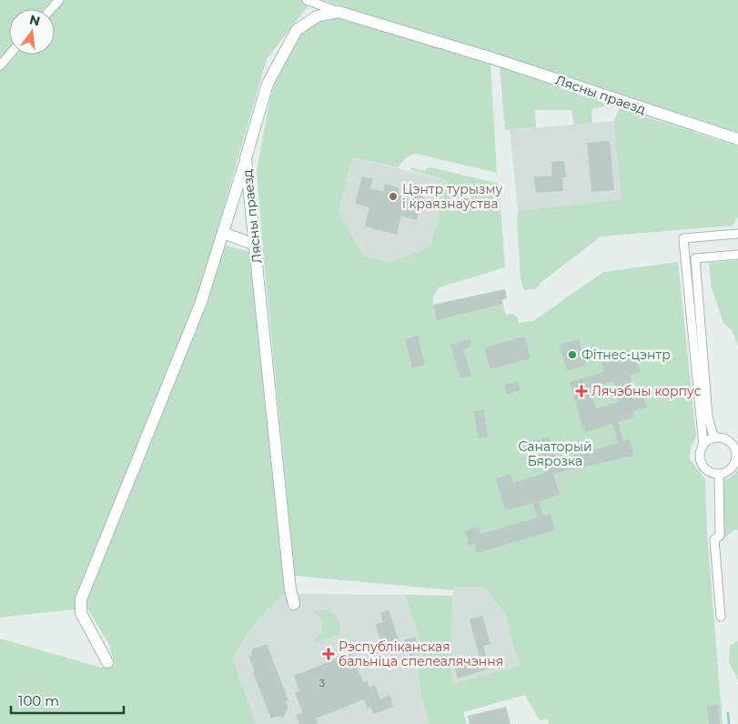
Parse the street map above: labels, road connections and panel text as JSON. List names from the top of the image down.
{
  "streets": {
    "street": ["Лясны праезд"]
  },
  "parks": ["Санаторый Бярозка"],
  "places": {
    "other": ["Цэнтр турызму і краязнаўства", "Фітнес-цэнтр"],
    "health": ["Лячэбны корпус", "Рэспубліканская бальніца спелеалячэння"]
  },
  "house_numbers": ["3"],
  "scale_bar": "100 m",
  "north": "top"
}
